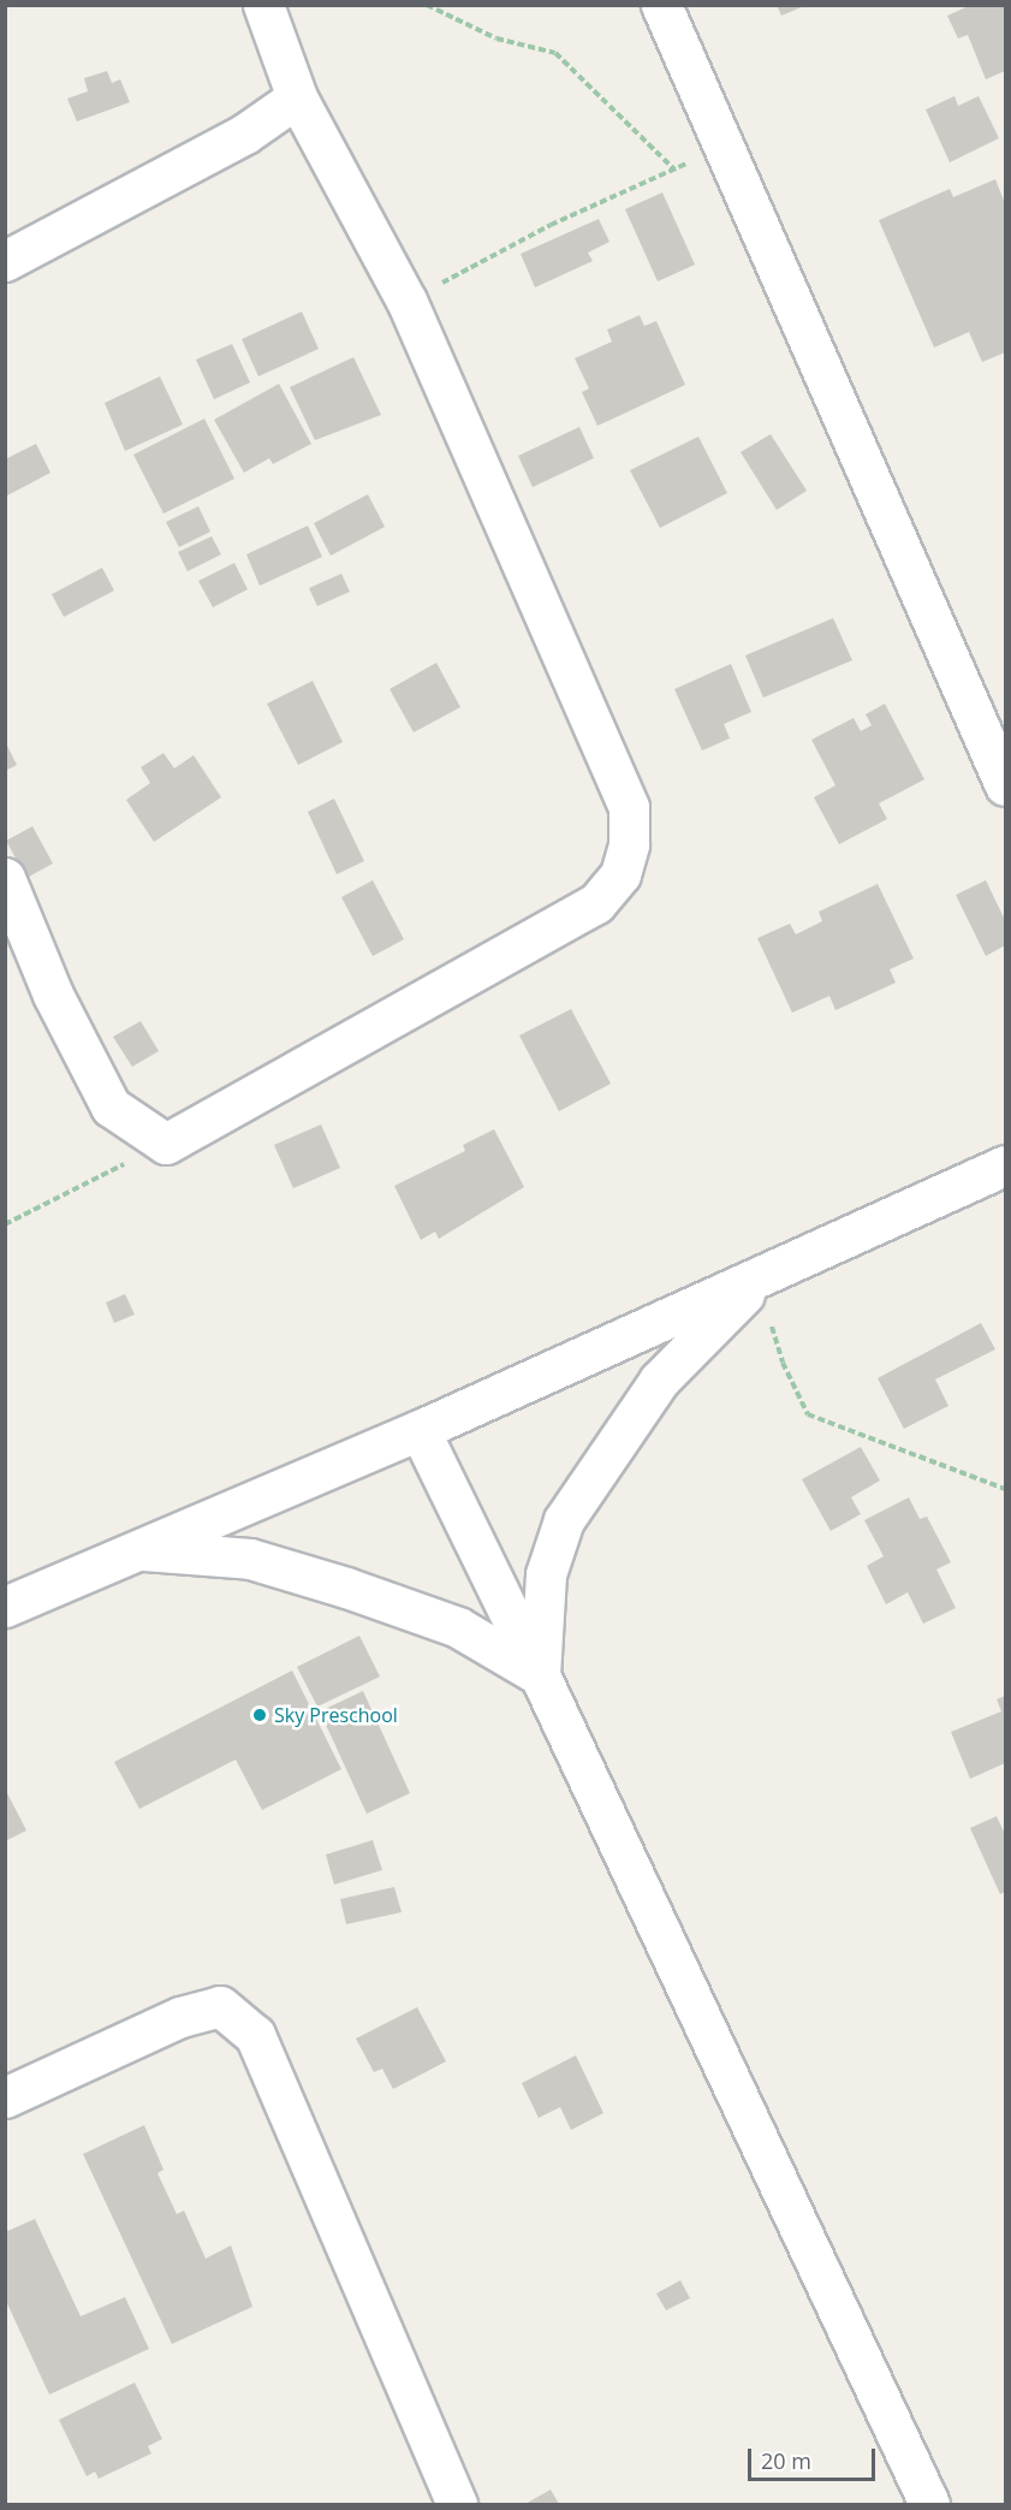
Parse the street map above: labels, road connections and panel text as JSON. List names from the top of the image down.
{
  "places": ["Sky Preschool"],
  "scale_bar": "20 m"
}
